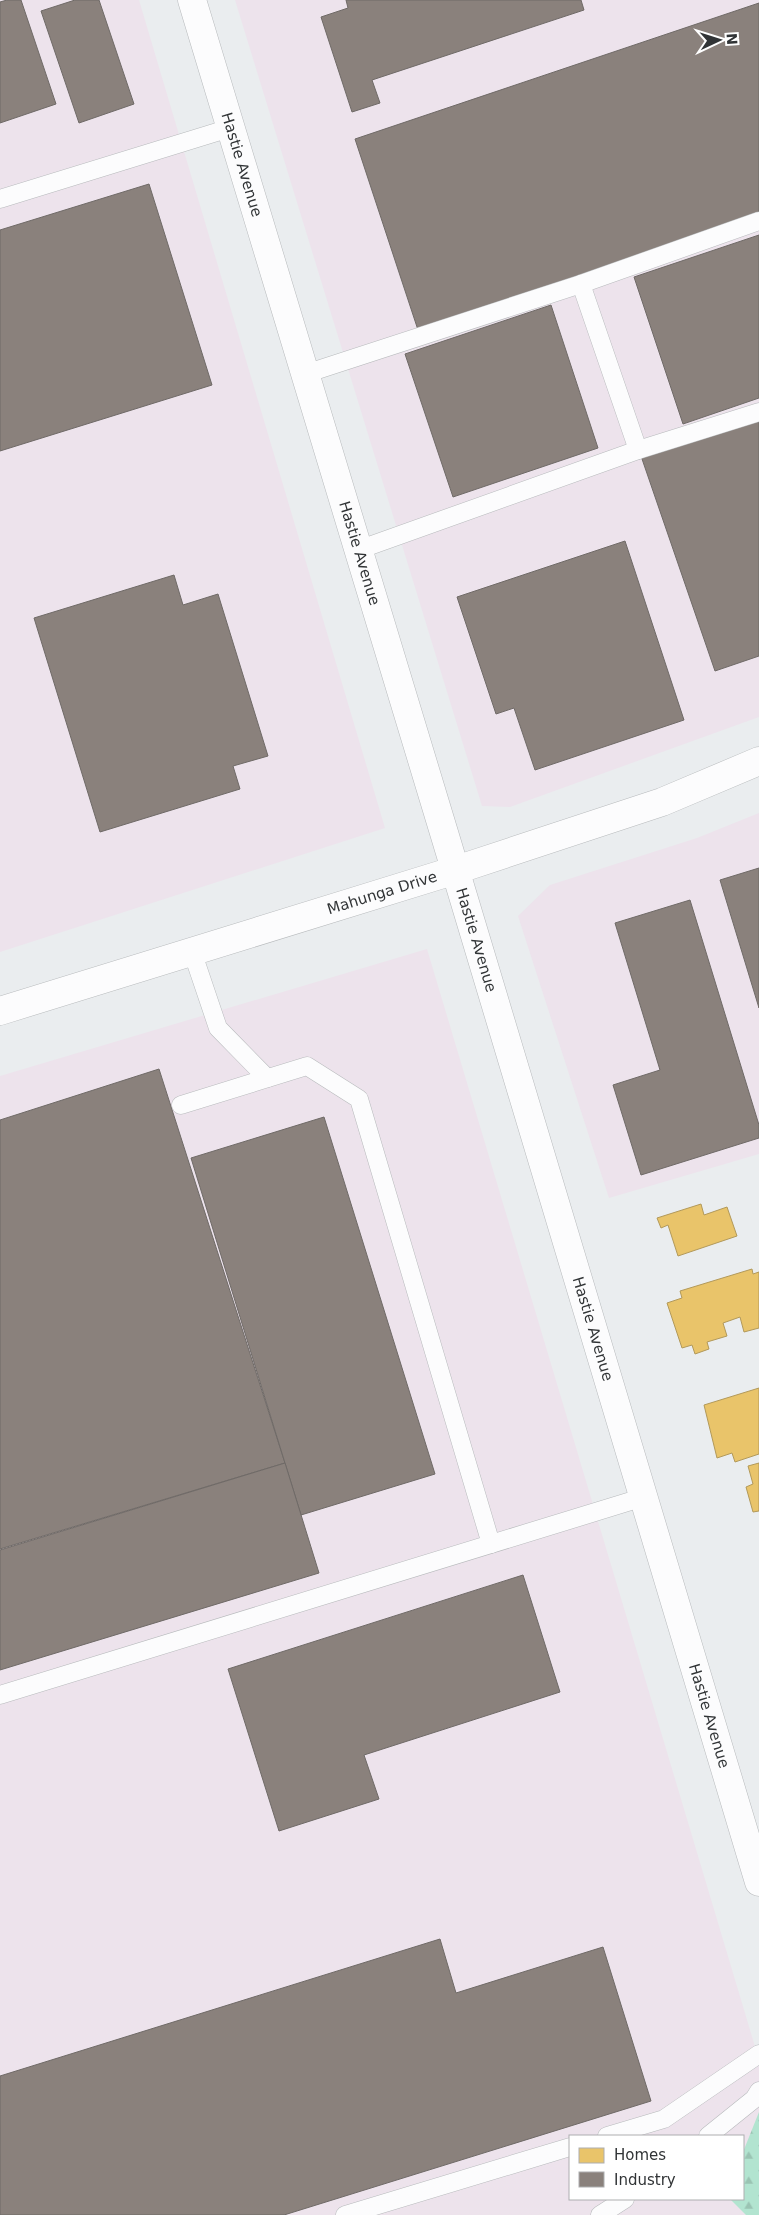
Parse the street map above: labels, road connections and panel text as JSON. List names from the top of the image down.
{
  "streets": {
    "street": ["Hastie Avenue", "Mahunga Drive"]
  },
  "crossings": [
    ["Hastie Avenue", "Mahunga Drive"]
  ],
  "legend": ["Homes", "Industry"],
  "north": "right"
}
